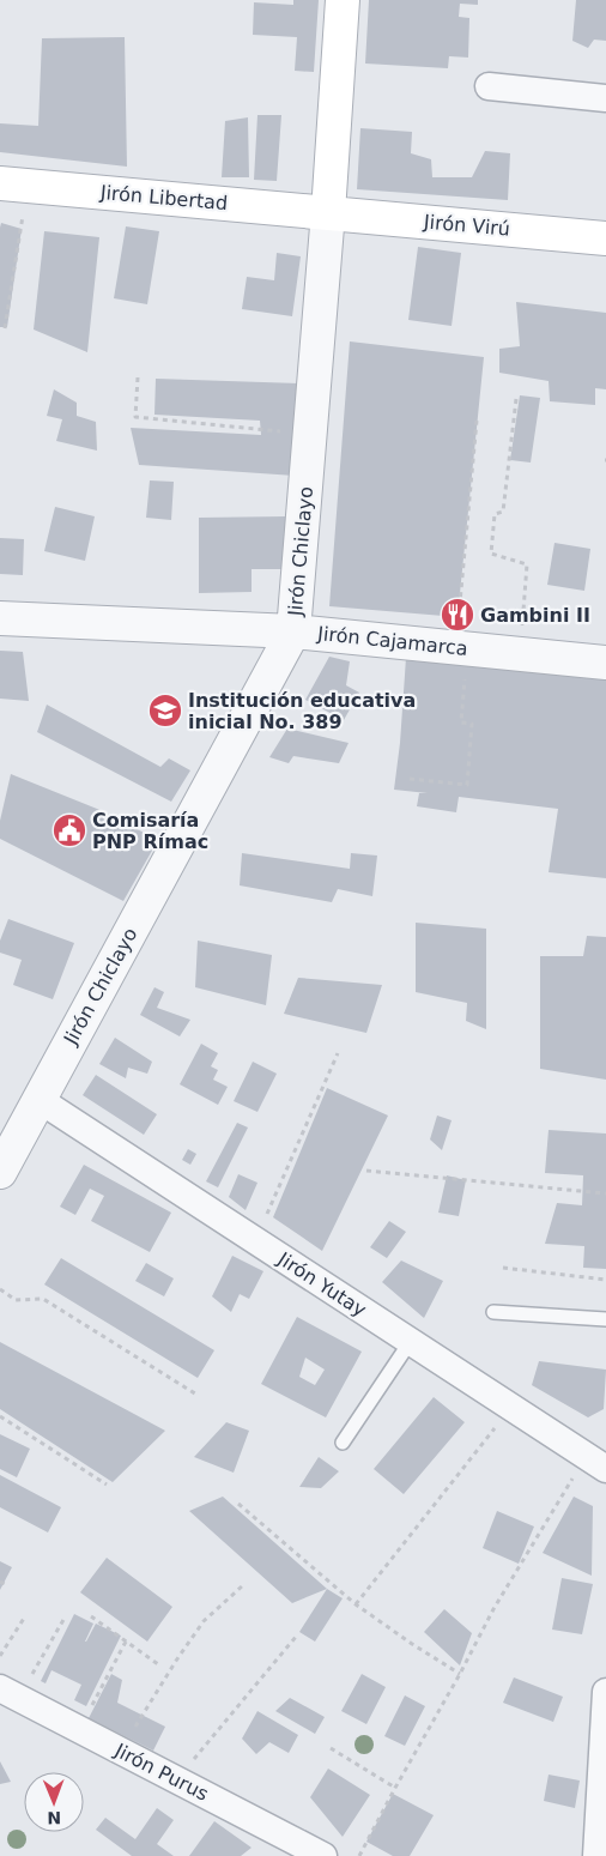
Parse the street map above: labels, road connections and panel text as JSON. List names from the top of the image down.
{
  "streets": {
    "main road": ["Jirón Libertad", "Jirón Virú", "Jirón Chiclayo"],
    "street": ["Jirón Cajamarca", "Jirón Yutay", "Jirón Purus"]
  },
  "crossings": [
    ["Jirón Libertad", "Jirón Virú"],
    ["Jirón Libertad", "Jirón Chiclayo"],
    ["Jirón Virú", "Jirón Chiclayo"],
    ["Jirón Chiclayo", "Jirón Cajamarca"],
    ["Jirón Chiclayo", "Jirón Yutay"]
  ],
  "places": {
    "restaurant": ["Gambini II"],
    "school or university": ["Institución educativa inicial No. 389"],
    "public building": ["Comisaría PNP Rímac"]
  },
  "north": "bottom"
}
